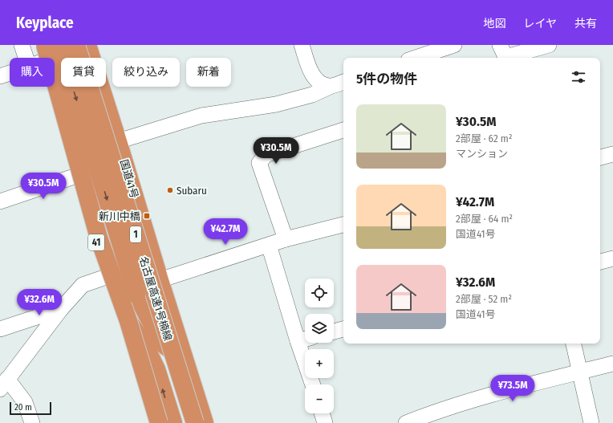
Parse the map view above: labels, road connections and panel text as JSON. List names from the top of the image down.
{
  "streets": {
    "highway": [
      "国道41号",
      "1",
      "41",
      "名古屋高速1号楠線"
    ]
  },
  "places": {
    "other": ["Subaru"],
    "transit": ["新川中橋"]
  },
  "scale_bar": "20 m",
  "page": {
    "header": "Keyplace",
    "nav": ["地図", "レイヤ", "共有"],
    "chip": [
      "購入",
      "賃貸",
      "絞り込み",
      "新着"
    ],
    "heading": "5件の物件",
    "list": [
      {
        "name": "¥30.5M",
        "note": "2部屋 · 62 m² · マンション"
      },
      {
        "name": "¥42.7M",
        "note": "2部屋 · 64 m² · 国道41号"
      },
      {
        "name": "¥32.6M",
        "note": "2部屋 · 52 m² · 国道41号"
      }
    ],
    "price": [
      "¥30.5M",
      "¥30.5M",
      "¥42.7M",
      "¥32.6M",
      "¥73.5M"
    ],
    "map_buttons": ["+", "−"],
    "scale": "20 m"
  }
}
